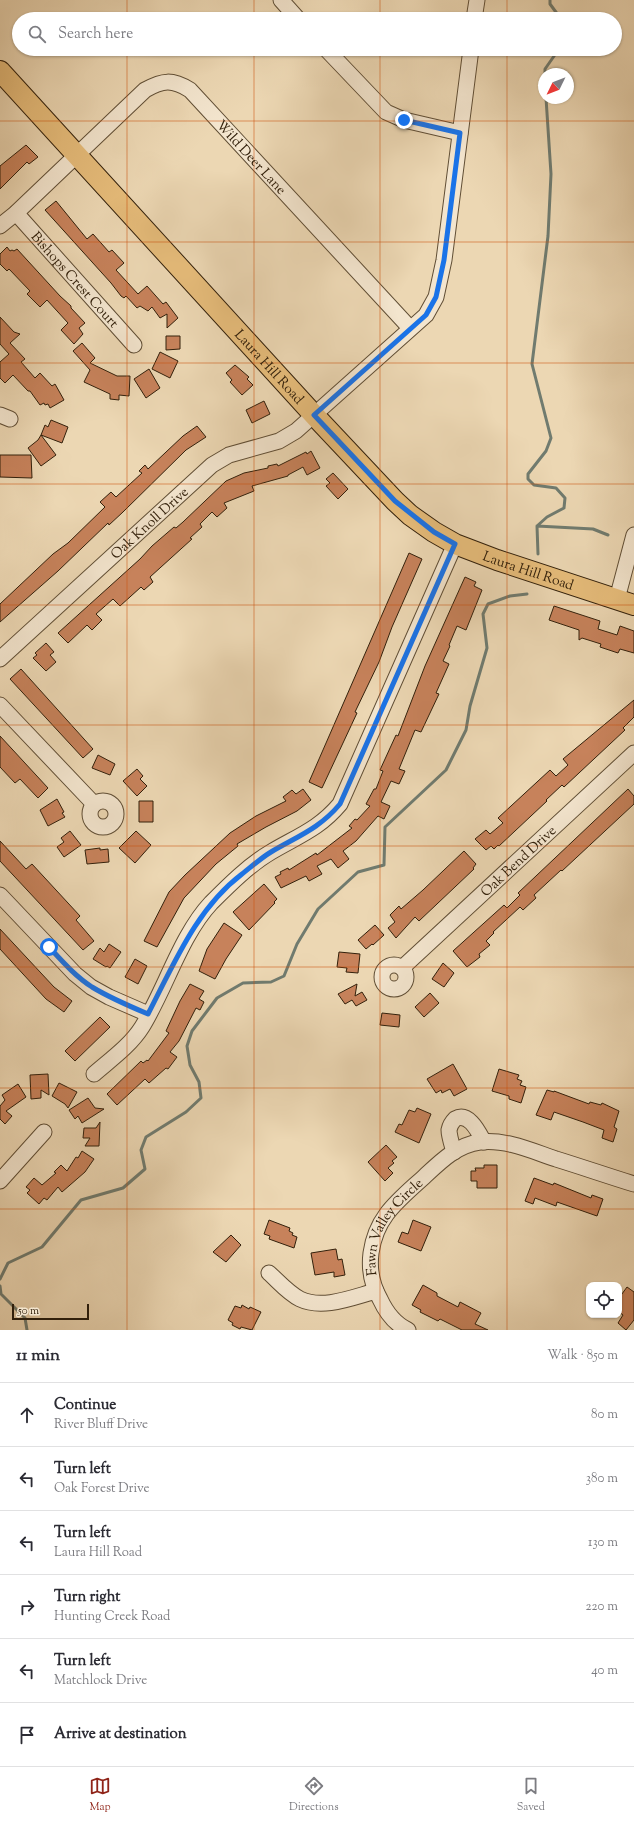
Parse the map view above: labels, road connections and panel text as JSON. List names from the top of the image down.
{
  "streets": {
    "main road": ["Laura Hill Road"],
    "street": [
      "Wild Deer Lane",
      "Bishops Crest Court",
      "Oak Knoll Drive",
      "Oak Bend Drive",
      "Fawn Valley Circle"
    ]
  },
  "crossings": [
    ["Wild Deer Lane", "Bishops Crest Court"],
    ["Wild Deer Lane", "Laura Hill Road"],
    ["Wild Deer Lane", "Oak Knoll Drive"],
    ["Laura Hill Road", "Oak Knoll Drive"]
  ],
  "scale_bar": "50 m",
  "north": "bottom left",
  "page": {
    "search": "Search here",
    "scale": "50 m",
    "heading": ["11 min", "Walk · 850 m"],
    "list": [
      ["Continue", "River Bluff Drive", "80 m"],
      ["Turn left", "Oak Forest Drive", "380 m"],
      ["Turn left", "Laura Hill Road", "130 m"],
      ["Turn right", "Hunting Creek Road", "220 m"],
      ["Turn left", "Matchlock Drive", "40 m"],
      "Arrive at destination"
    ],
    "nav": ["Map", "Directions", "Saved"]
  }
}
